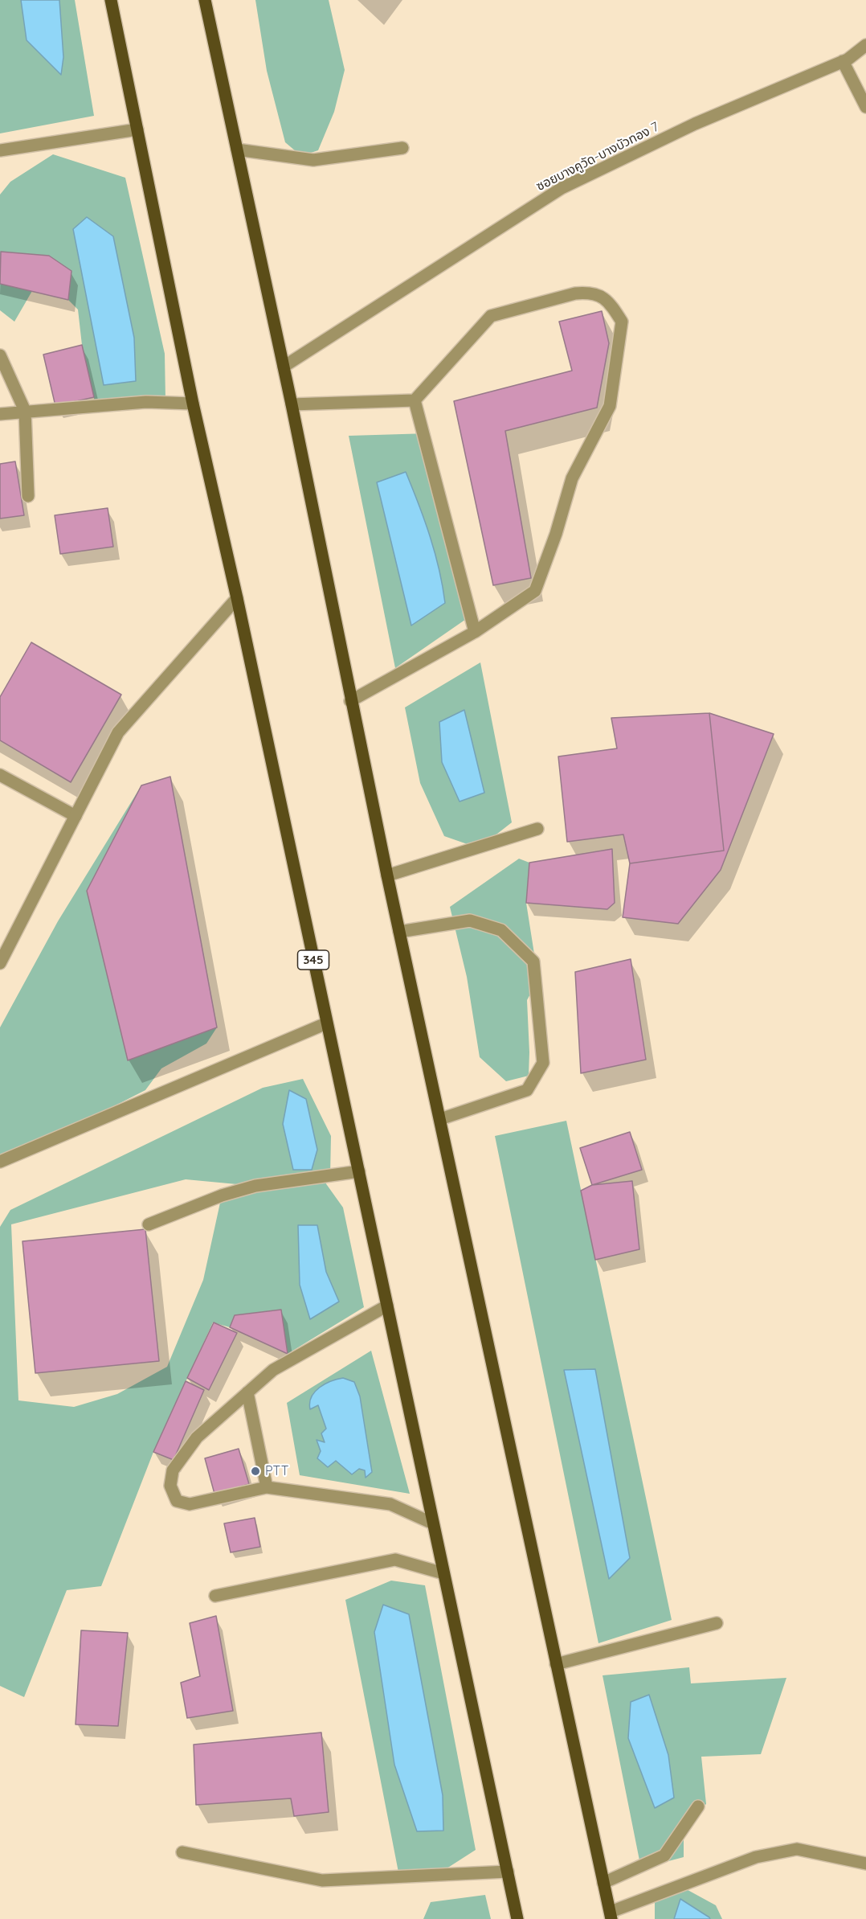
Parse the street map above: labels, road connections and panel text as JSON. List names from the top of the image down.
{
  "streets": {
    "main road": ["345"],
    "street": ["ซอยบางคูวัด-บางบัวทอง 7"]
  },
  "places": ["PTT"]
}
